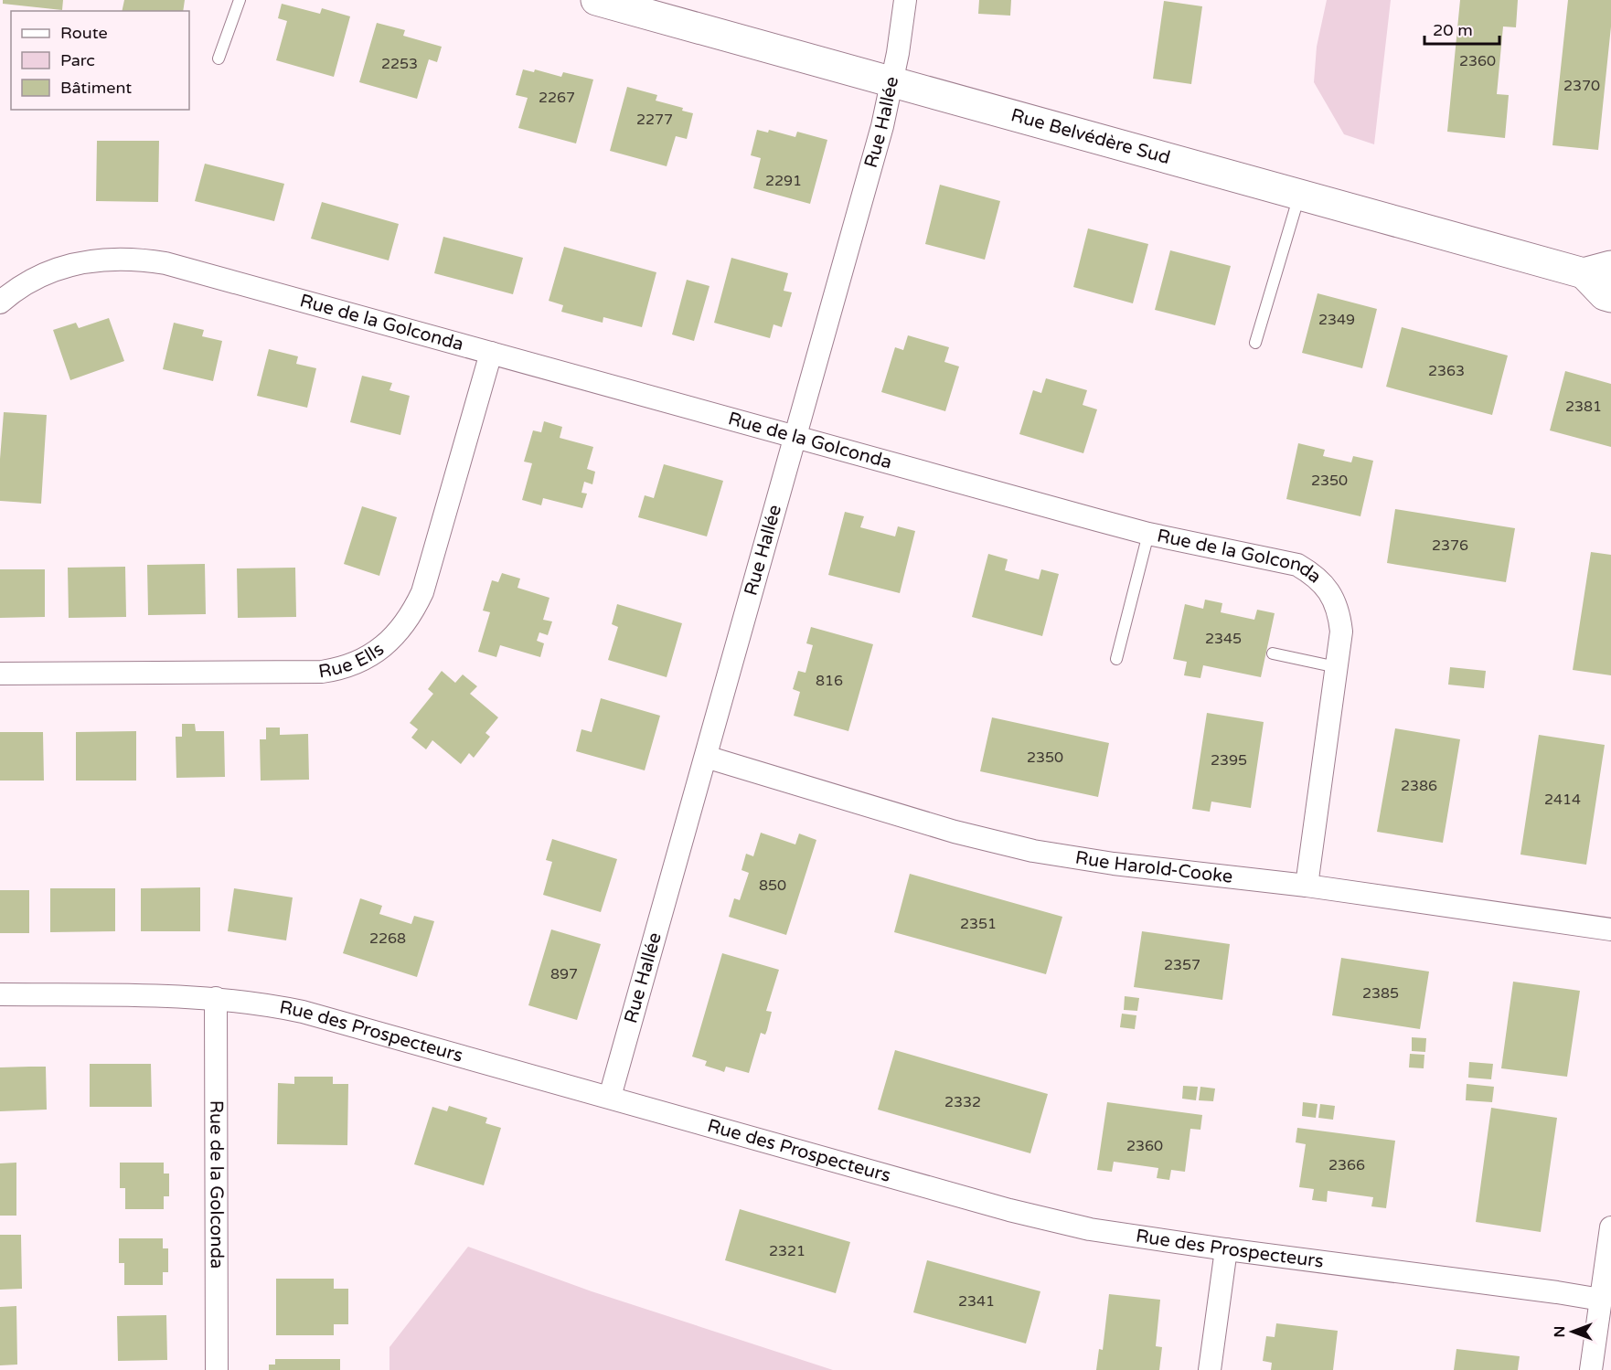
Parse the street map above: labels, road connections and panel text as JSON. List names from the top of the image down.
{
  "streets": {
    "street": [
      "Rue Hallée",
      "Rue Belvédère Sud",
      "Rue de la Golconda",
      "Rue Ells",
      "Rue Harold-Cooke",
      "Rue des Prospecteurs"
    ]
  },
  "crossings": [
    ["Rue Hallée", "Rue Belvédère Sud"],
    ["Rue Hallée", "Rue de la Golconda"],
    ["Rue Hallée", "Rue Harold-Cooke"],
    ["Rue Hallée", "Rue des Prospecteurs"],
    ["Rue de la Golconda", "Rue Ells"],
    ["Rue de la Golconda", "Rue Harold-Cooke"],
    ["Rue de la Golconda", "Rue des Prospecteurs"]
  ],
  "house_numbers": [
    "2360",
    "2253",
    "2370",
    "2267",
    "2277",
    "2291",
    "2349",
    "2363",
    "2381",
    "2350",
    "2376",
    "2345",
    "816",
    "2350",
    "2395",
    "2386",
    "2414",
    "850",
    "2351",
    "2268",
    "2357",
    "897",
    "2385",
    "2332",
    "2360",
    "2366",
    "2321",
    "2341"
  ],
  "legend": ["Route", "Parc", "Bâtiment"],
  "scale_bar": "20 m",
  "north": "left"
}
